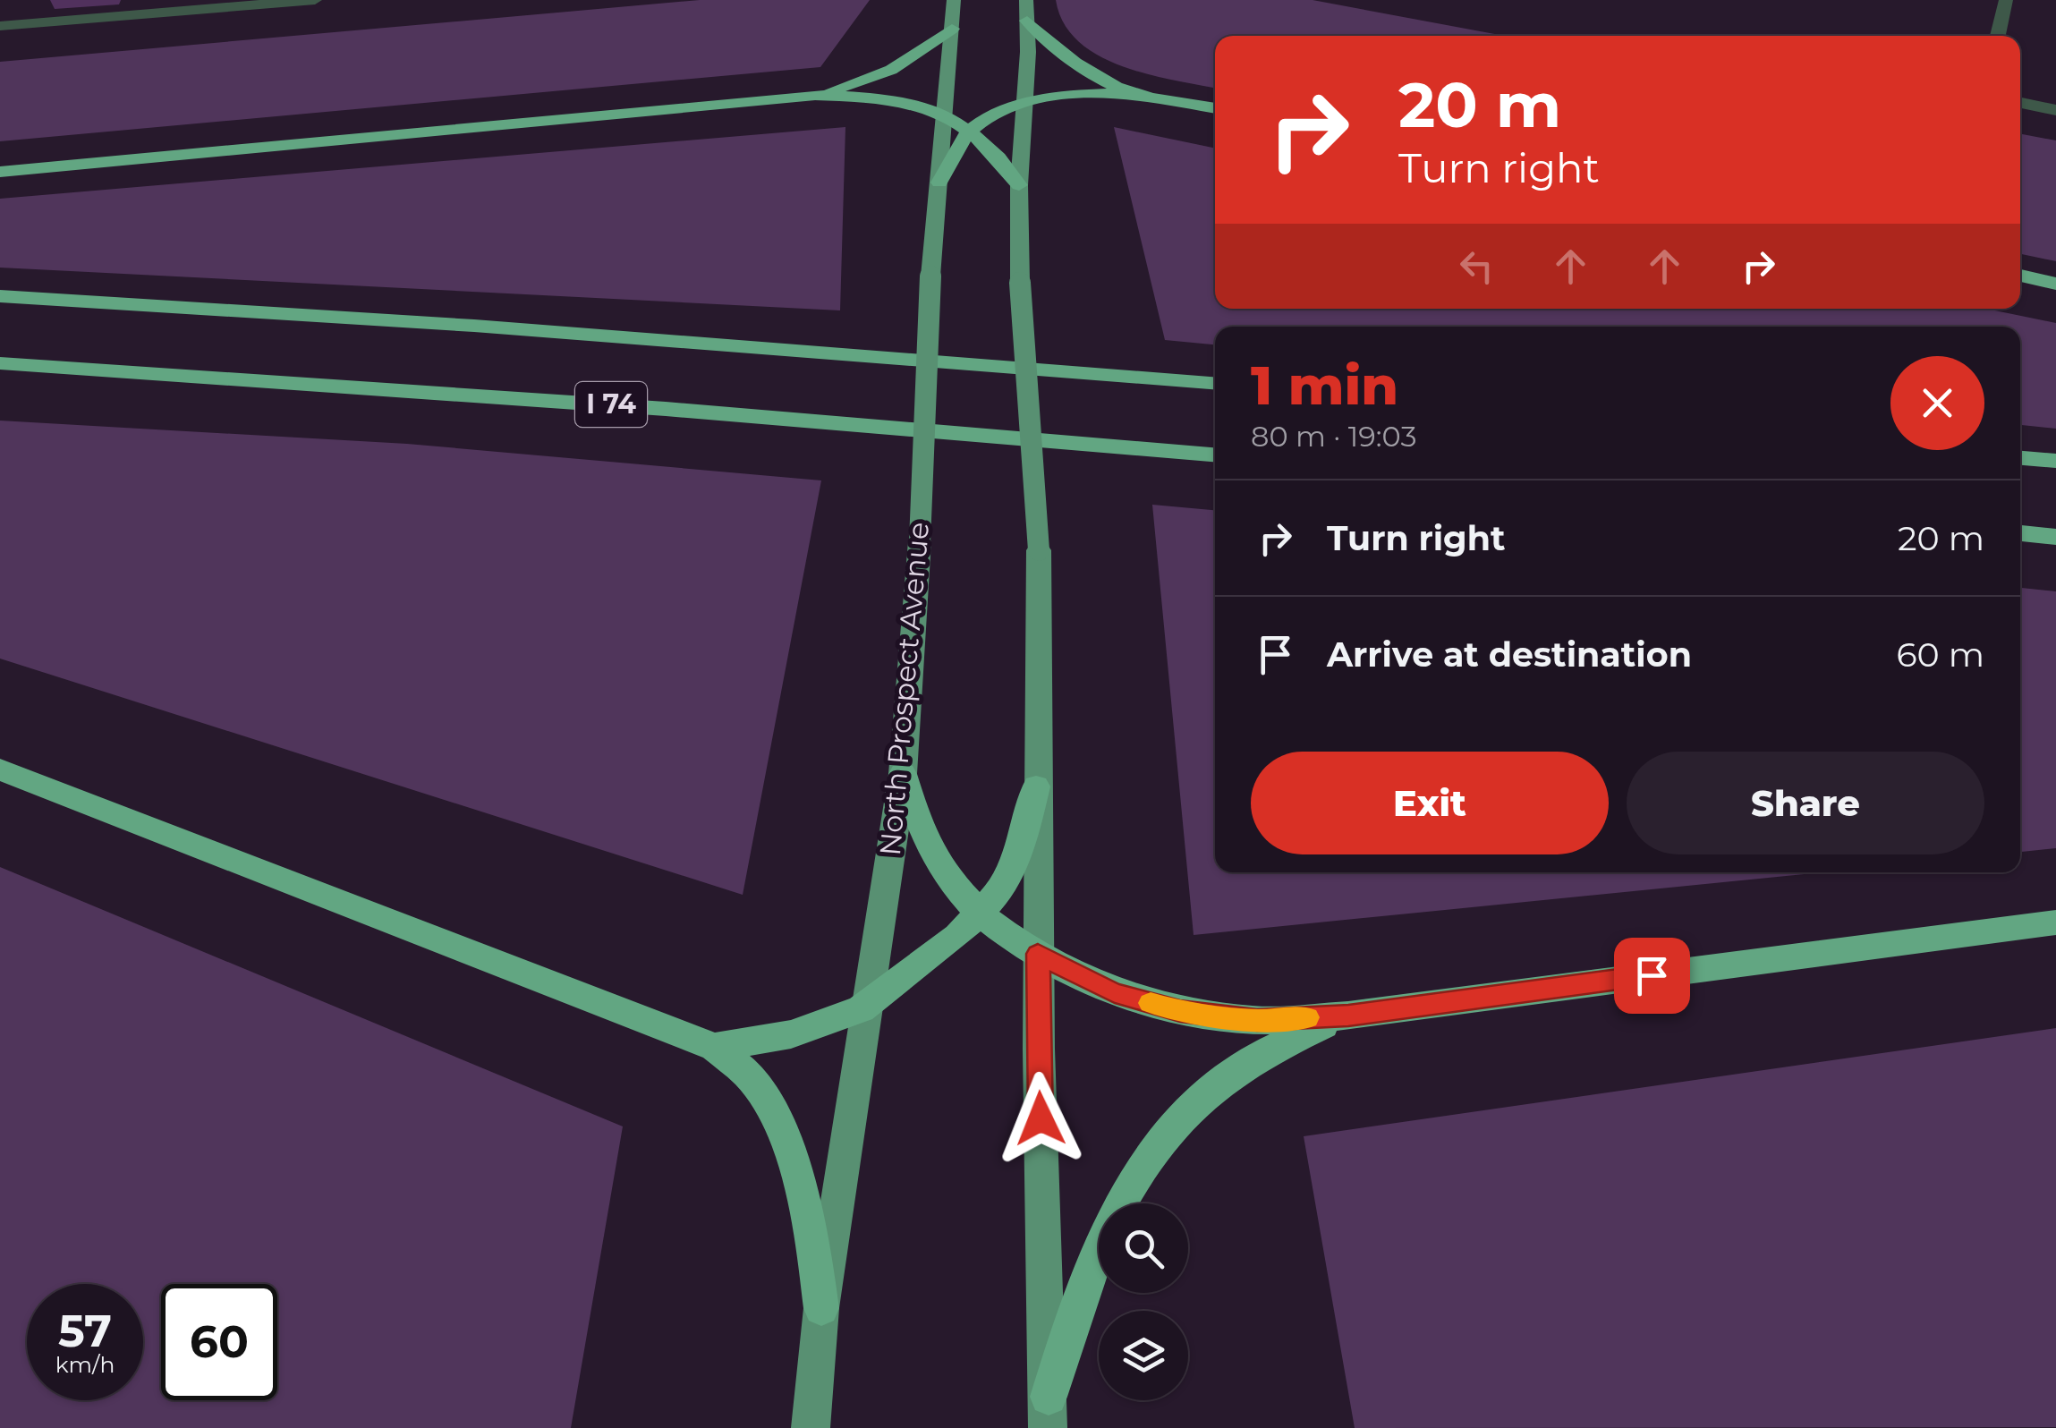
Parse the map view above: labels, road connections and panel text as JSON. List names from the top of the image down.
{
  "streets": {
    "highway": ["I 74"],
    "main road": ["North Prospect Avenue"]
  },
  "page": {
    "turn": ["20 m", "Turn right"],
    "heading": ["1 min", "80 m · 19:03"],
    "list": [
      {
        "name": "Turn right",
        "value": "20 m"
      },
      {
        "name": "Arrive at destination",
        "value": "60 m"
      }
    ],
    "buttons": ["Exit", "Share"],
    "speed": "57 km/h",
    "limit": "60"
  }
}
